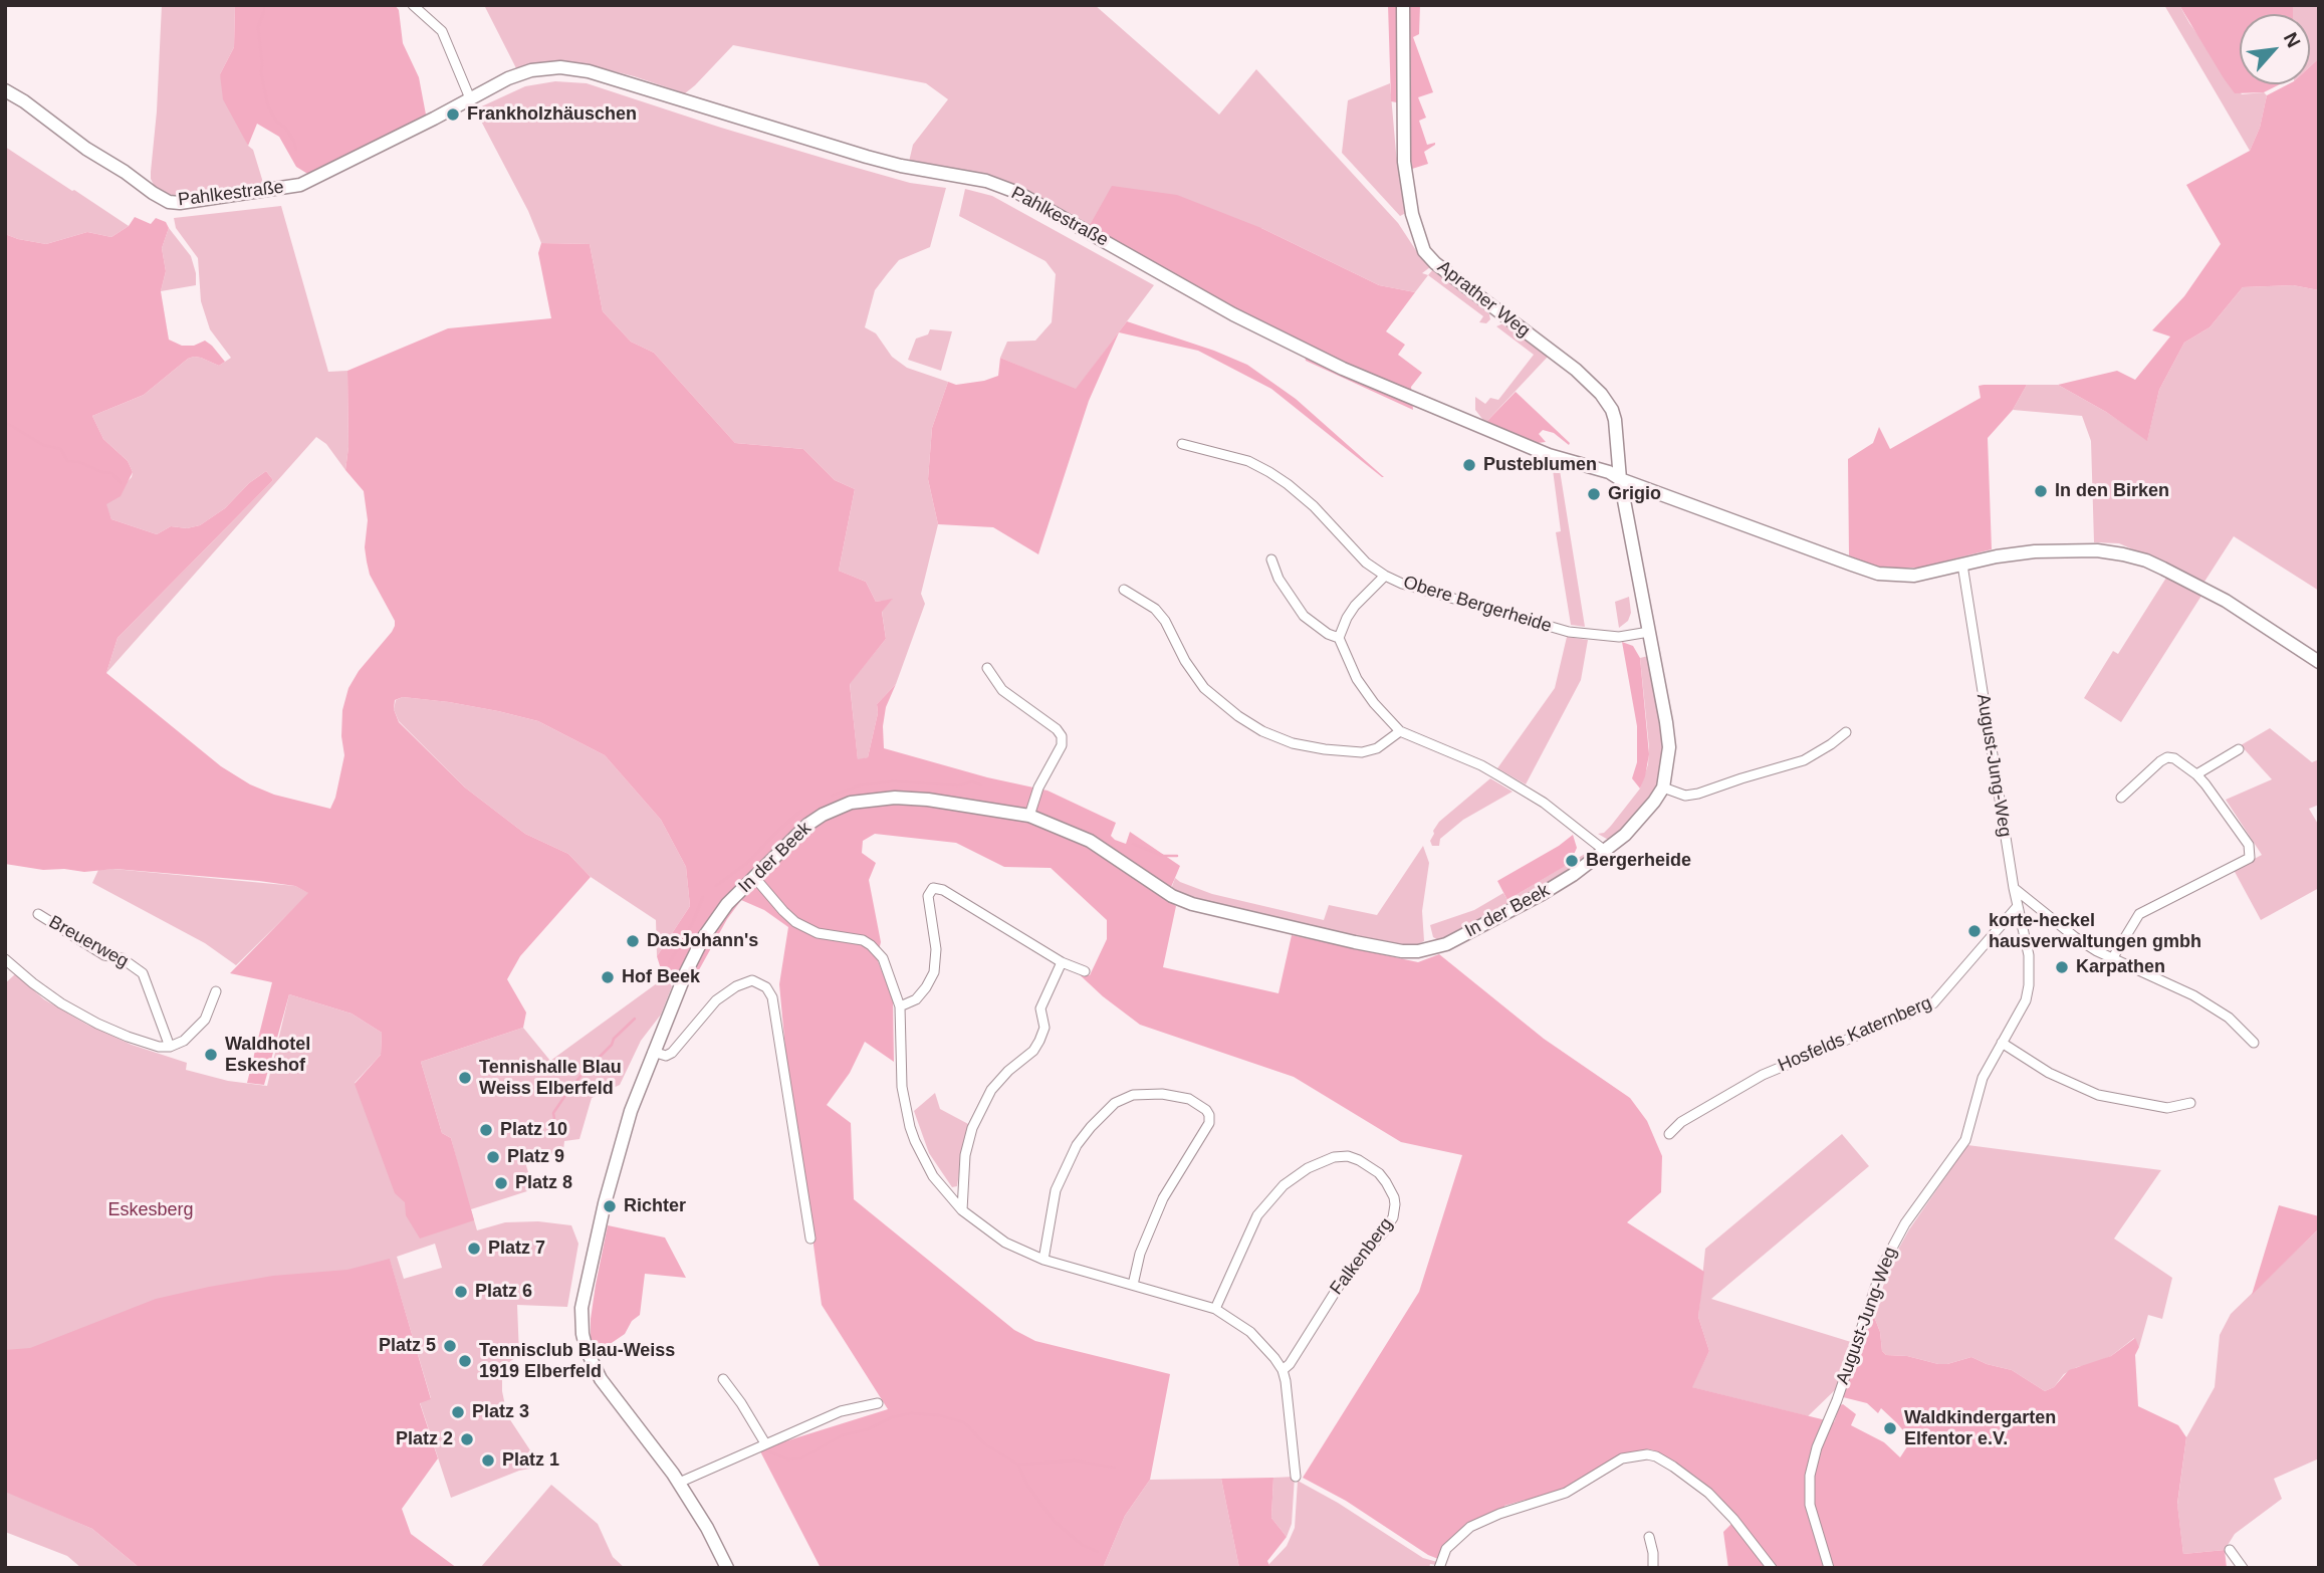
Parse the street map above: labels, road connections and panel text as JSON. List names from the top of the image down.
{
  "streets": {
    "street": [
      "Pahlkestraße",
      "Aprather Weg",
      "Obere Bergerheide",
      "August-Jung-Weg",
      "In der Beek",
      "Breuerweg",
      "Hosfelds Katernberg",
      "Falkenberg"
    ]
  },
  "crossings": [
    ["Pahlkestraße", "Aprather Weg"],
    ["Pahlkestraße", "In der Beek"],
    ["Aprather Weg", "In der Beek"],
    ["Obere Bergerheide", "In der Beek"],
    ["August-Jung-Weg", "Hosfelds Katernberg"]
  ],
  "parks": ["Eskesberg"],
  "places": [
    "Frankholzhäuschen",
    "Pusteblumen",
    "In den Birken",
    "Grigio",
    "Bergerheide",
    "korte-heckel hausverwaltungen gmbh",
    "DasJohann's",
    "Karpathen",
    "Hof Beek",
    "Waldhotel Eskeshof",
    "Tennishalle Blau Weiss Elberfeld",
    "Platz 10",
    "Platz 9",
    "Platz 8",
    "Richter",
    "Platz 7",
    "Platz 6",
    "Platz 5",
    "Tennisclub Blau-Weiss 1919 Elberfeld",
    "Platz 3",
    "Waldkindergarten Elfentor e.V.",
    "Platz 2",
    "Platz 1"
  ],
  "north": "top right"
}
